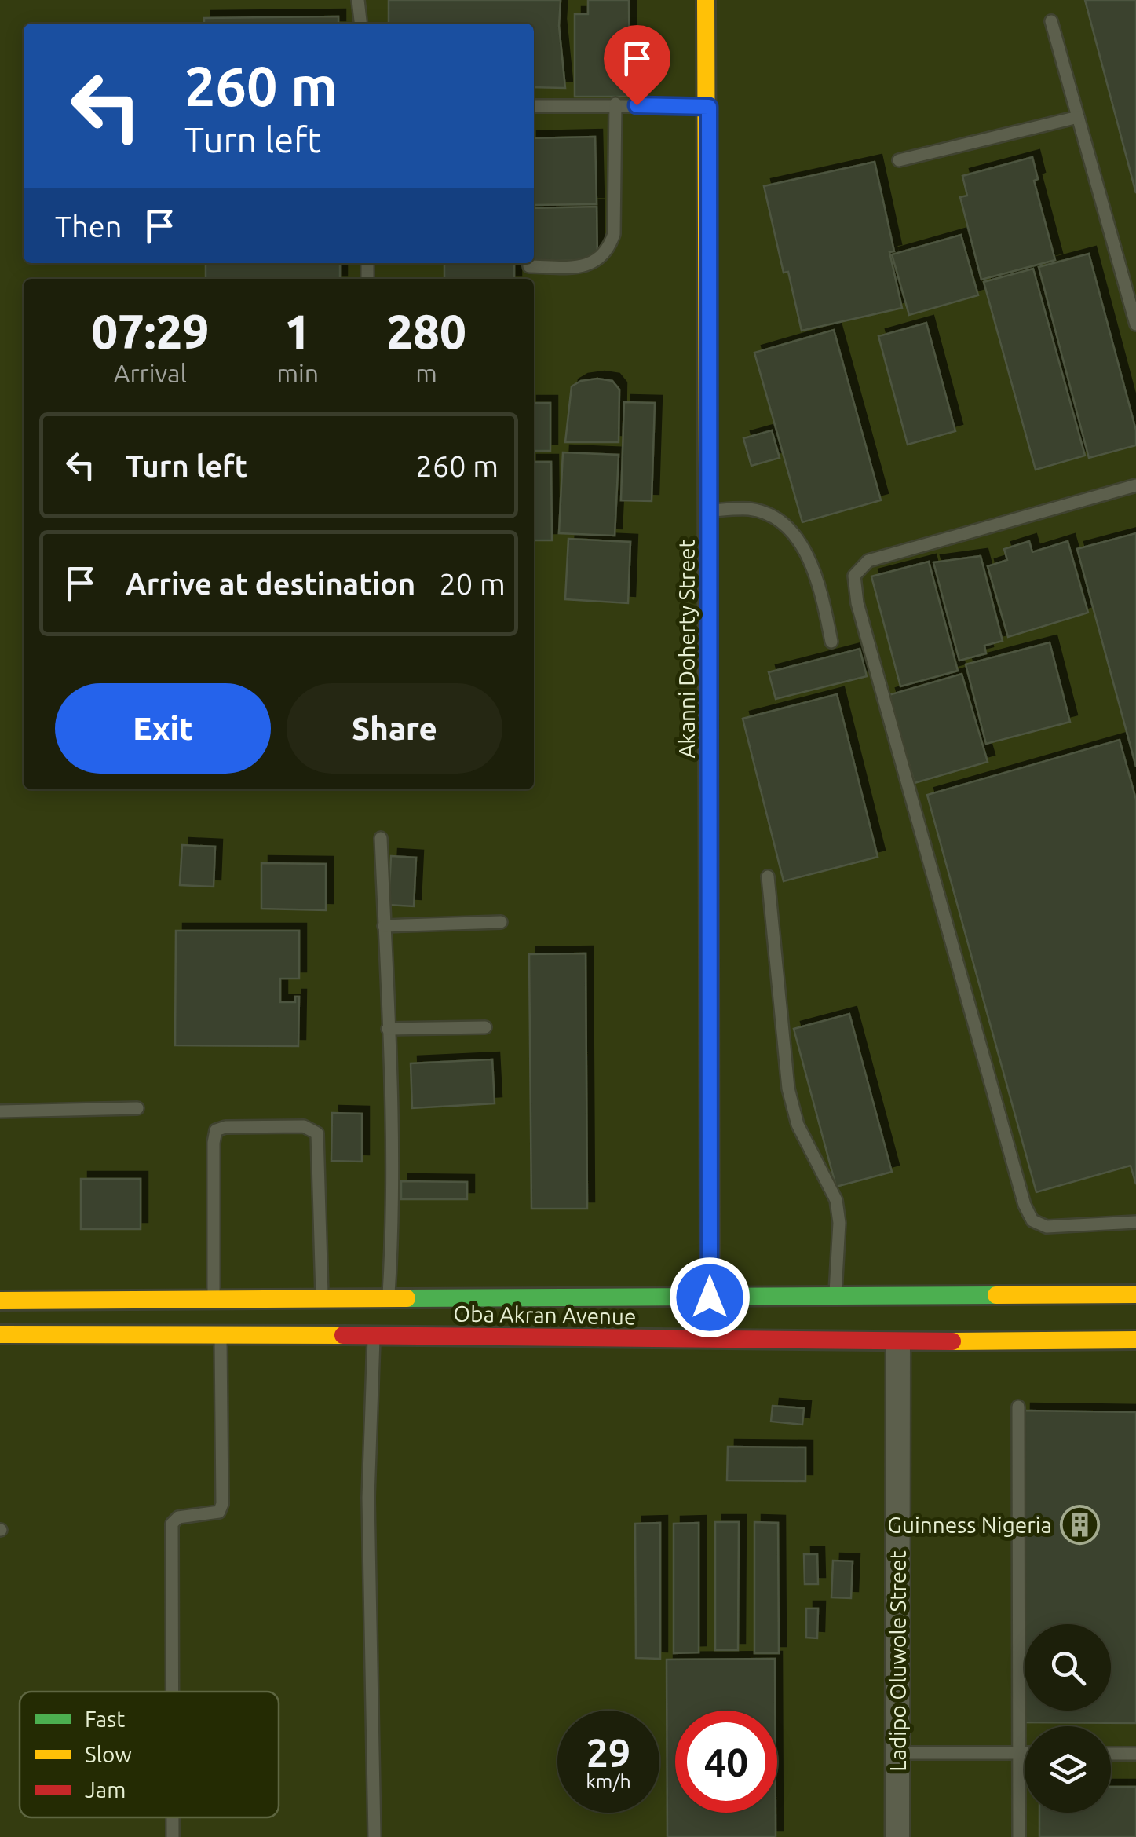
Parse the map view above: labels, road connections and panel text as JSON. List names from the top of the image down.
{
  "streets": {
    "main road": ["Akanni Doherty Street", "Oba Akran Avenue"],
    "street": ["Ladipo Oluwole Street"]
  },
  "crossings": [
    ["Akanni Doherty Street", "Oba Akran Avenue"],
    ["Oba Akran Avenue", "Ladipo Oluwole Street"]
  ],
  "places": {
    "building": ["Guinness Nigeria"]
  },
  "legend": ["Fast", "Slow", "Jam"],
  "page": {
    "turn": ["260 m", "Turn left"],
    "then": "Then",
    "eta": [
      "07:29",
      "Arrival",
      "1",
      "min",
      "280",
      "m"
    ],
    "list": [
      {
        "name": "Turn left",
        "value": "260 m"
      },
      {
        "name": "Arrive at destination",
        "value": "20 m"
      }
    ],
    "buttons": ["Exit", "Share"],
    "speed": "29 km/h",
    "limit": "40"
  }
}
